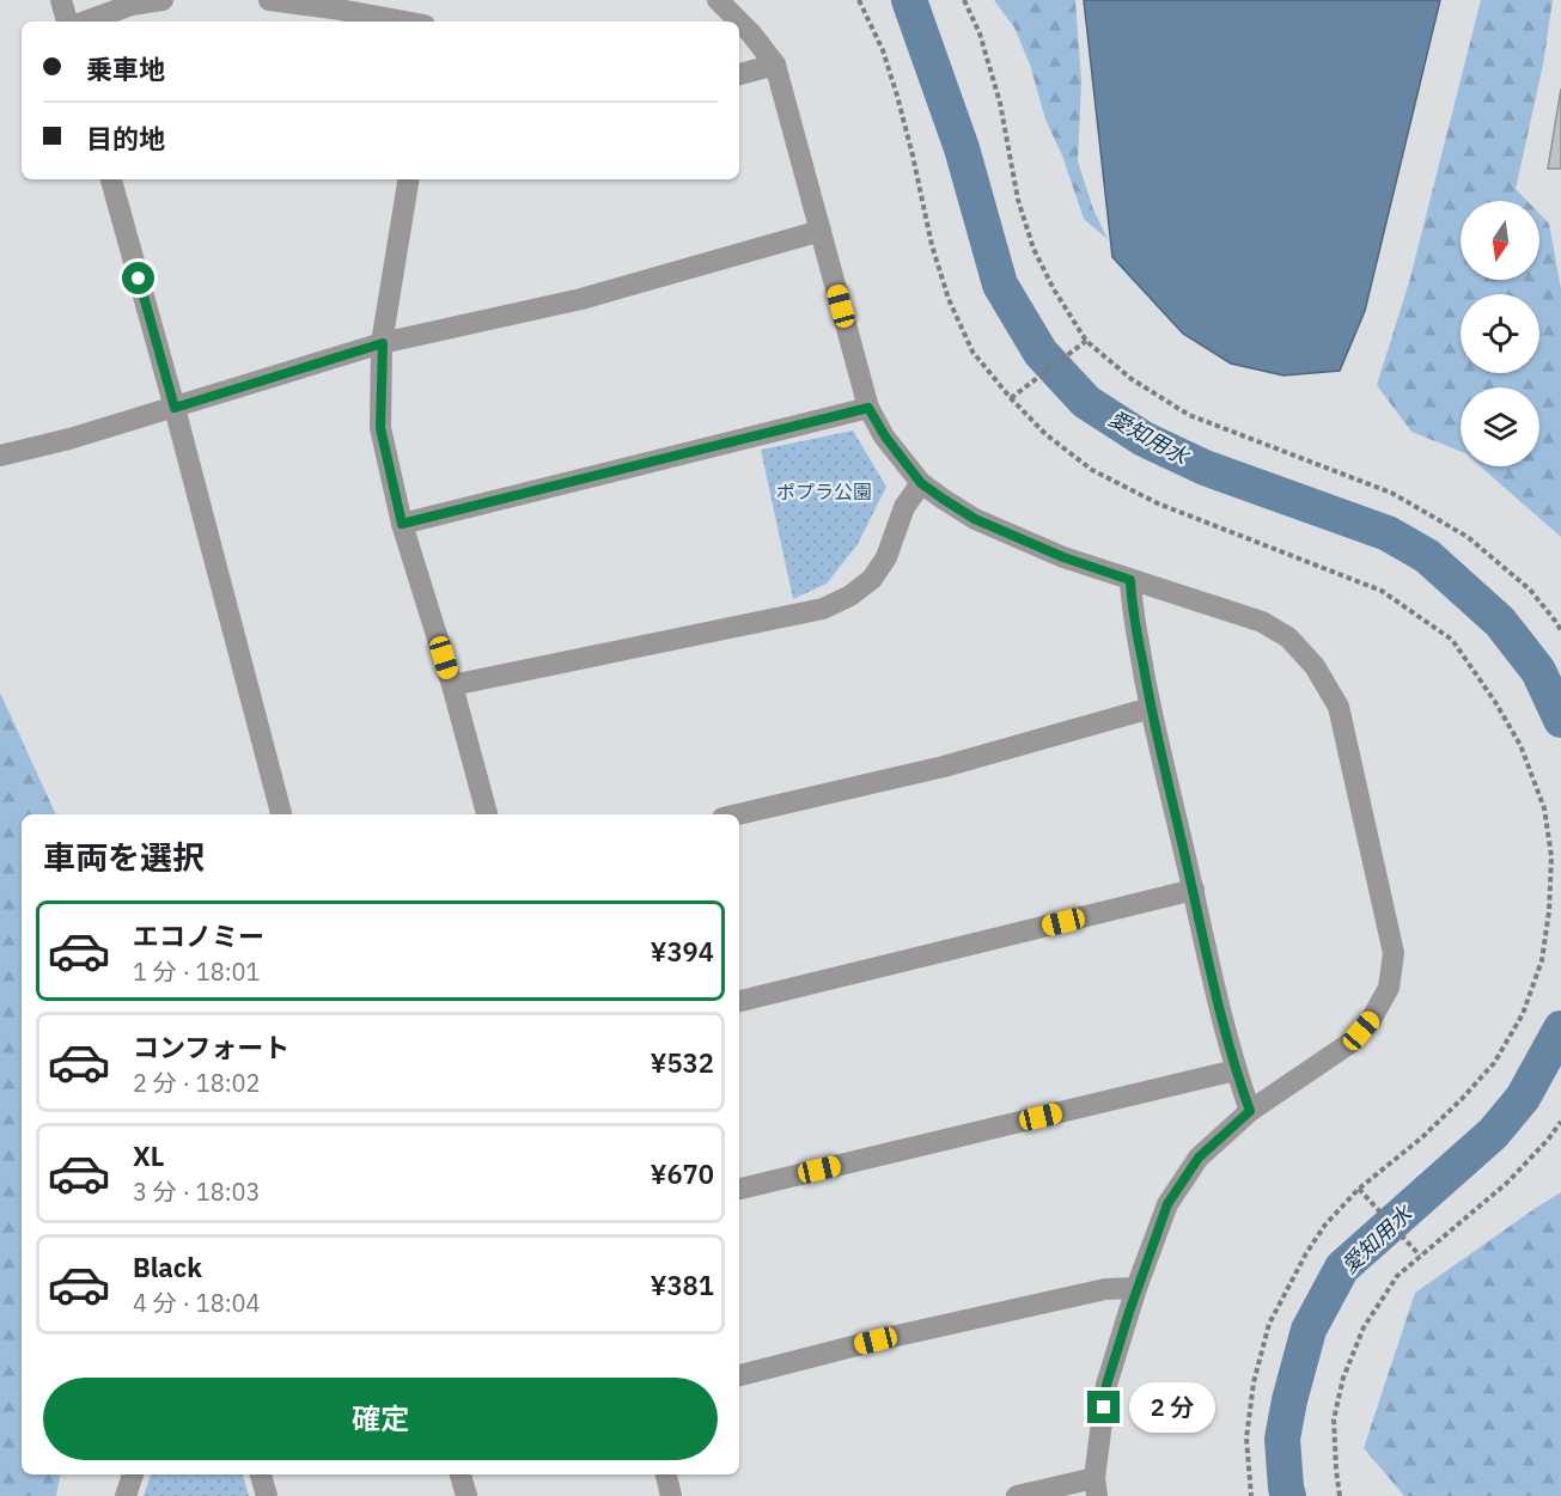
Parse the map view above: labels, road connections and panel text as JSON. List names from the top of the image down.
{
  "water": ["愛知用水"],
  "parks": ["ポプラ公園"],
  "north": "bottom",
  "page": {
    "banner": ["乗車地", "目的地"],
    "heading": "車両を選択",
    "list": [
      {
        "name": "エコノミー",
        "note": "1 分 · 18:01",
        "value": "¥394"
      },
      {
        "name": "コンフォート",
        "note": "2 分 · 18:02",
        "value": "¥532"
      },
      {
        "name": "XL",
        "note": "3 分 · 18:03",
        "value": "¥670"
      },
      {
        "name": "Black",
        "note": "4 分 · 18:04",
        "value": "¥381"
      }
    ],
    "buttons": "確定",
    "bubble": "2 分"
  }
}
